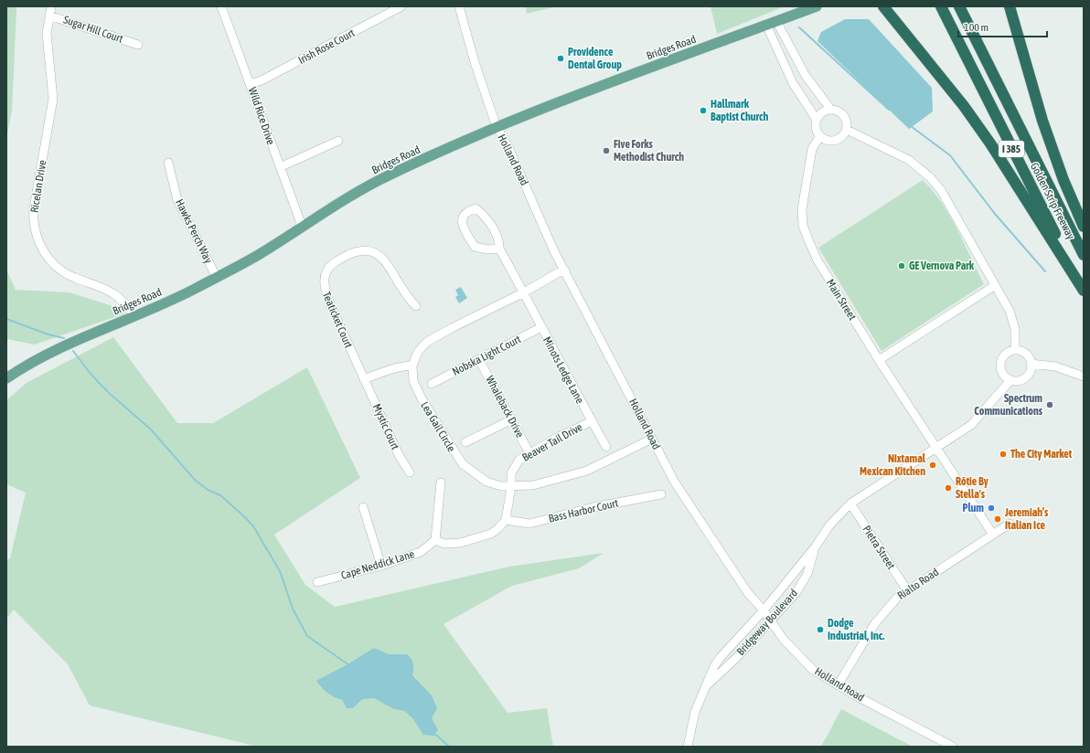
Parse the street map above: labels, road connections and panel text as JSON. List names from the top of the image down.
{
  "streets": {
    "highway": ["I 385", "Golden Strip Freeway"],
    "main road": ["Bridges Road"],
    "street": [
      "Sugar Hill Court",
      "Irish Rose Court",
      "Wild Rice Drive",
      "Holland Road",
      "Ricelan Drive",
      "Hawks Perch Way",
      "Main Street",
      "Teaticket Court",
      "Nobska Light Court",
      "Minots Ledge Lane",
      "Whaleback Drive",
      "Mystic Court",
      "Lea Gail Circle",
      "Beaver Tail Drive",
      "Bass Harbor Court",
      "Pietra Street",
      "Cape Neddick Lane",
      "Rialto Road",
      "Bridgeway Boulevard"
    ]
  },
  "crossings": [
    ["Sugar Hill Court", "Ricelan Drive"],
    ["Irish Rose Court", "Wild Rice Drive"],
    ["Bridges Road", "Wild Rice Drive"],
    ["Bridges Road", "Holland Road"],
    ["Bridges Road", "Ricelan Drive"],
    ["Bridges Road", "Hawks Perch Way"],
    ["Holland Road", "Lea Gail Circle"],
    ["Holland Road", "Rialto Road"],
    ["Holland Road", "Bridgeway Boulevard"],
    ["Main Street", "Rialto Road"],
    ["Main Street", "Bridgeway Boulevard"],
    ["Teaticket Court", "Mystic Court"],
    ["Nobska Light Court", "Minots Ledge Lane"],
    ["Nobska Light Court", "Whaleback Drive"],
    ["Minots Ledge Lane", "Beaver Tail Drive"],
    ["Whaleback Drive", "Beaver Tail Drive"],
    ["Lea Gail Circle", "Beaver Tail Drive"],
    ["Beaver Tail Drive", "Bass Harbor Court"],
    ["Pietra Street", "Rialto Road"],
    ["Pietra Street", "Bridgeway Boulevard"]
  ],
  "places": [
    "Providence Dental Group",
    "Hallmark Baptist Church",
    "Five Forks Methodist Church",
    "GE Vernova Park",
    "Spectrum Communications",
    "The City Market",
    "Nixtamal Mexican Kitchen",
    "Rôtie By Stella's",
    "Plum",
    "Jeremiah’s Italian Ice",
    "Dodge Industrial, Inc."
  ],
  "scale_bar": "100 m"
}
